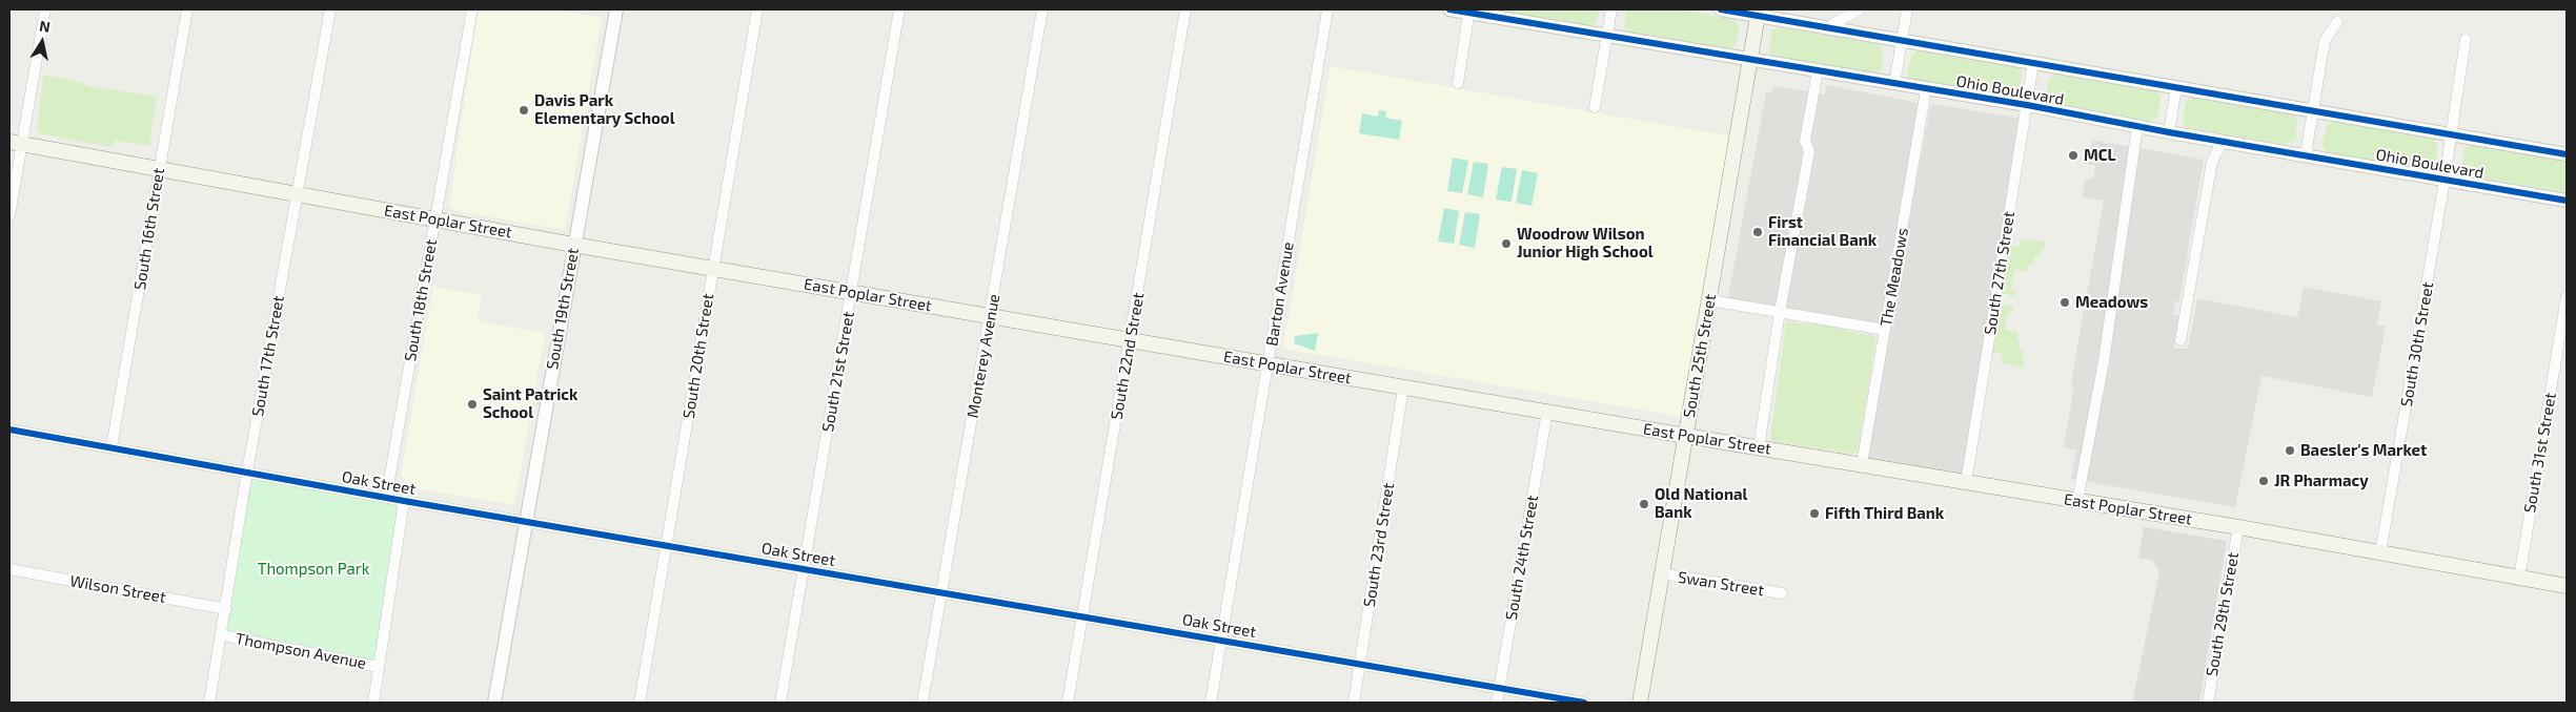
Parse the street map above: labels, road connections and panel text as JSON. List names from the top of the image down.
{
  "streets": {
    "main road": ["East Poplar Street", "South 25th Street"],
    "street": [
      "Ohio Boulevard",
      "South 16th Street",
      "South 27th Street",
      "The Meadows",
      "Barton Avenue",
      "South 18th Street",
      "South 19th Street",
      "South 30th Street",
      "South 17th Street",
      "South 20th Street",
      "Monterey Avenue",
      "South 22nd Street",
      "South 21st Street",
      "South 31st Street",
      "Oak Street",
      "South 23rd Street",
      "South 24th Street",
      "Swan Street",
      "Wilson Street",
      "South 29th Street",
      "Thompson Avenue"
    ]
  },
  "crossings": [
    ["Ohio Boulevard", "South 27th Street"],
    ["Ohio Boulevard", "The Meadows"],
    ["Ohio Boulevard", "South 30th Street"],
    ["Ohio Boulevard", "South 25th Street"],
    ["East Poplar Street", "South 16th Street"],
    ["East Poplar Street", "South 27th Street"],
    ["East Poplar Street", "The Meadows"],
    ["East Poplar Street", "Barton Avenue"],
    ["East Poplar Street", "South 18th Street"],
    ["East Poplar Street", "South 19th Street"],
    ["East Poplar Street", "South 30th Street"],
    ["East Poplar Street", "South 17th Street"],
    ["East Poplar Street", "South 20th Street"],
    ["East Poplar Street", "Monterey Avenue"],
    ["East Poplar Street", "South 22nd Street"],
    ["East Poplar Street", "South 25th Street"],
    ["East Poplar Street", "South 21st Street"],
    ["East Poplar Street", "South 31st Street"],
    ["East Poplar Street", "South 23rd Street"],
    ["East Poplar Street", "South 24th Street"],
    ["East Poplar Street", "South 29th Street"],
    ["South 16th Street", "Oak Street"],
    ["Barton Avenue", "Oak Street"],
    ["South 18th Street", "Oak Street"],
    ["South 19th Street", "Oak Street"],
    ["South 17th Street", "Oak Street"],
    ["South 17th Street", "Wilson Street"],
    ["South 17th Street", "Thompson Avenue"],
    ["South 20th Street", "Oak Street"],
    ["Monterey Avenue", "Oak Street"],
    ["South 22nd Street", "Oak Street"],
    ["South 25th Street", "Swan Street"],
    ["South 21st Street", "Oak Street"],
    ["Oak Street", "South 23rd Street"],
    ["Oak Street", "South 24th Street"]
  ],
  "parks": ["Thompson Park"],
  "places": [
    "Davis Park Elementary School",
    "MCL",
    "First Financial Bank",
    "Woodrow Wilson Junior High School",
    "Meadows",
    "Saint Patrick School",
    "Baesler's Market",
    "JR Pharmacy",
    "Old National Bank",
    "Fifth Third Bank"
  ],
  "north": "top"
}
